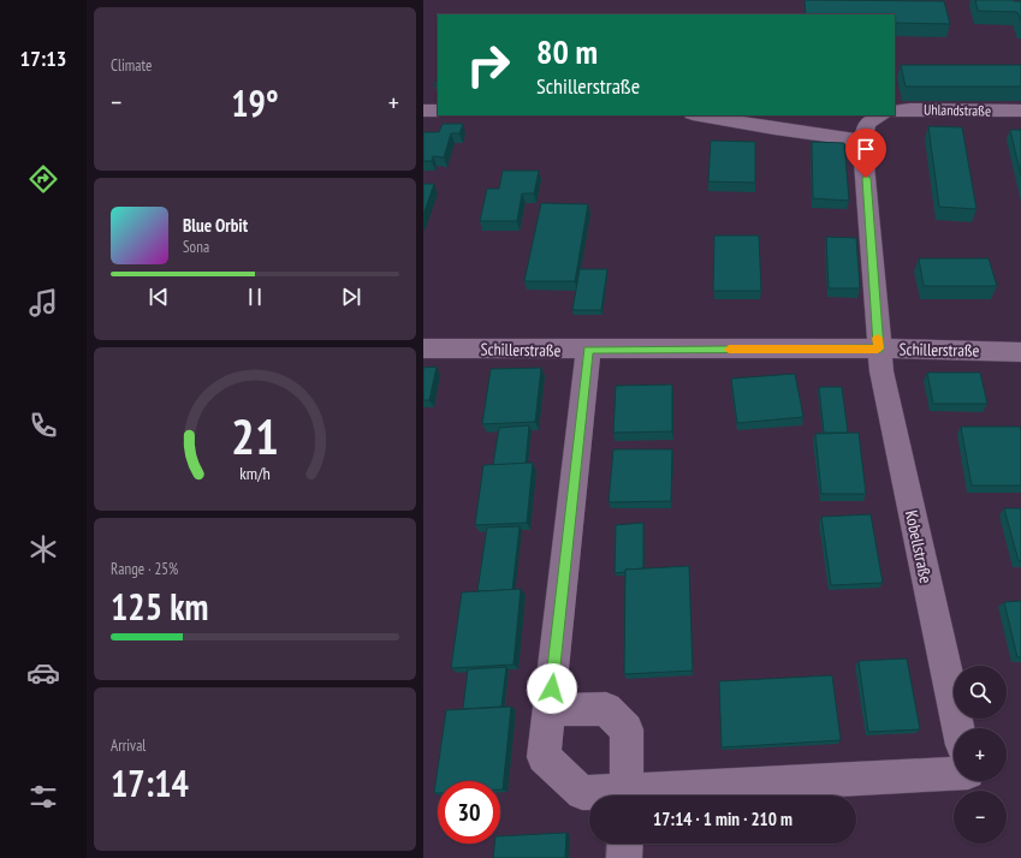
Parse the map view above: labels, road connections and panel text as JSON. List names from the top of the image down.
{
  "streets": {
    "street": ["Uhlandstraße", "Schillerstraße", "Kobellstraße"]
  },
  "crossings": [
    ["Schillerstraße", "Kobellstraße"]
  ],
  "page": {
    "tabs": "17:13",
    "tile": [
      "Climate",
      ["Range · 25%", "125 km"],
      ["Arrival", "17:14"]
    ],
    "turn": ["80 m", "Schillerstraße"],
    "heat": ["−", "19°", "+"],
    "song": ["Blue Orbit", "Sona"],
    "map_buttons": ["+", "−"],
    "limit": "30",
    "trip": "17:14 · 1 min · 210 m",
    "gauge": ["21", "km/h"]
  }
}
